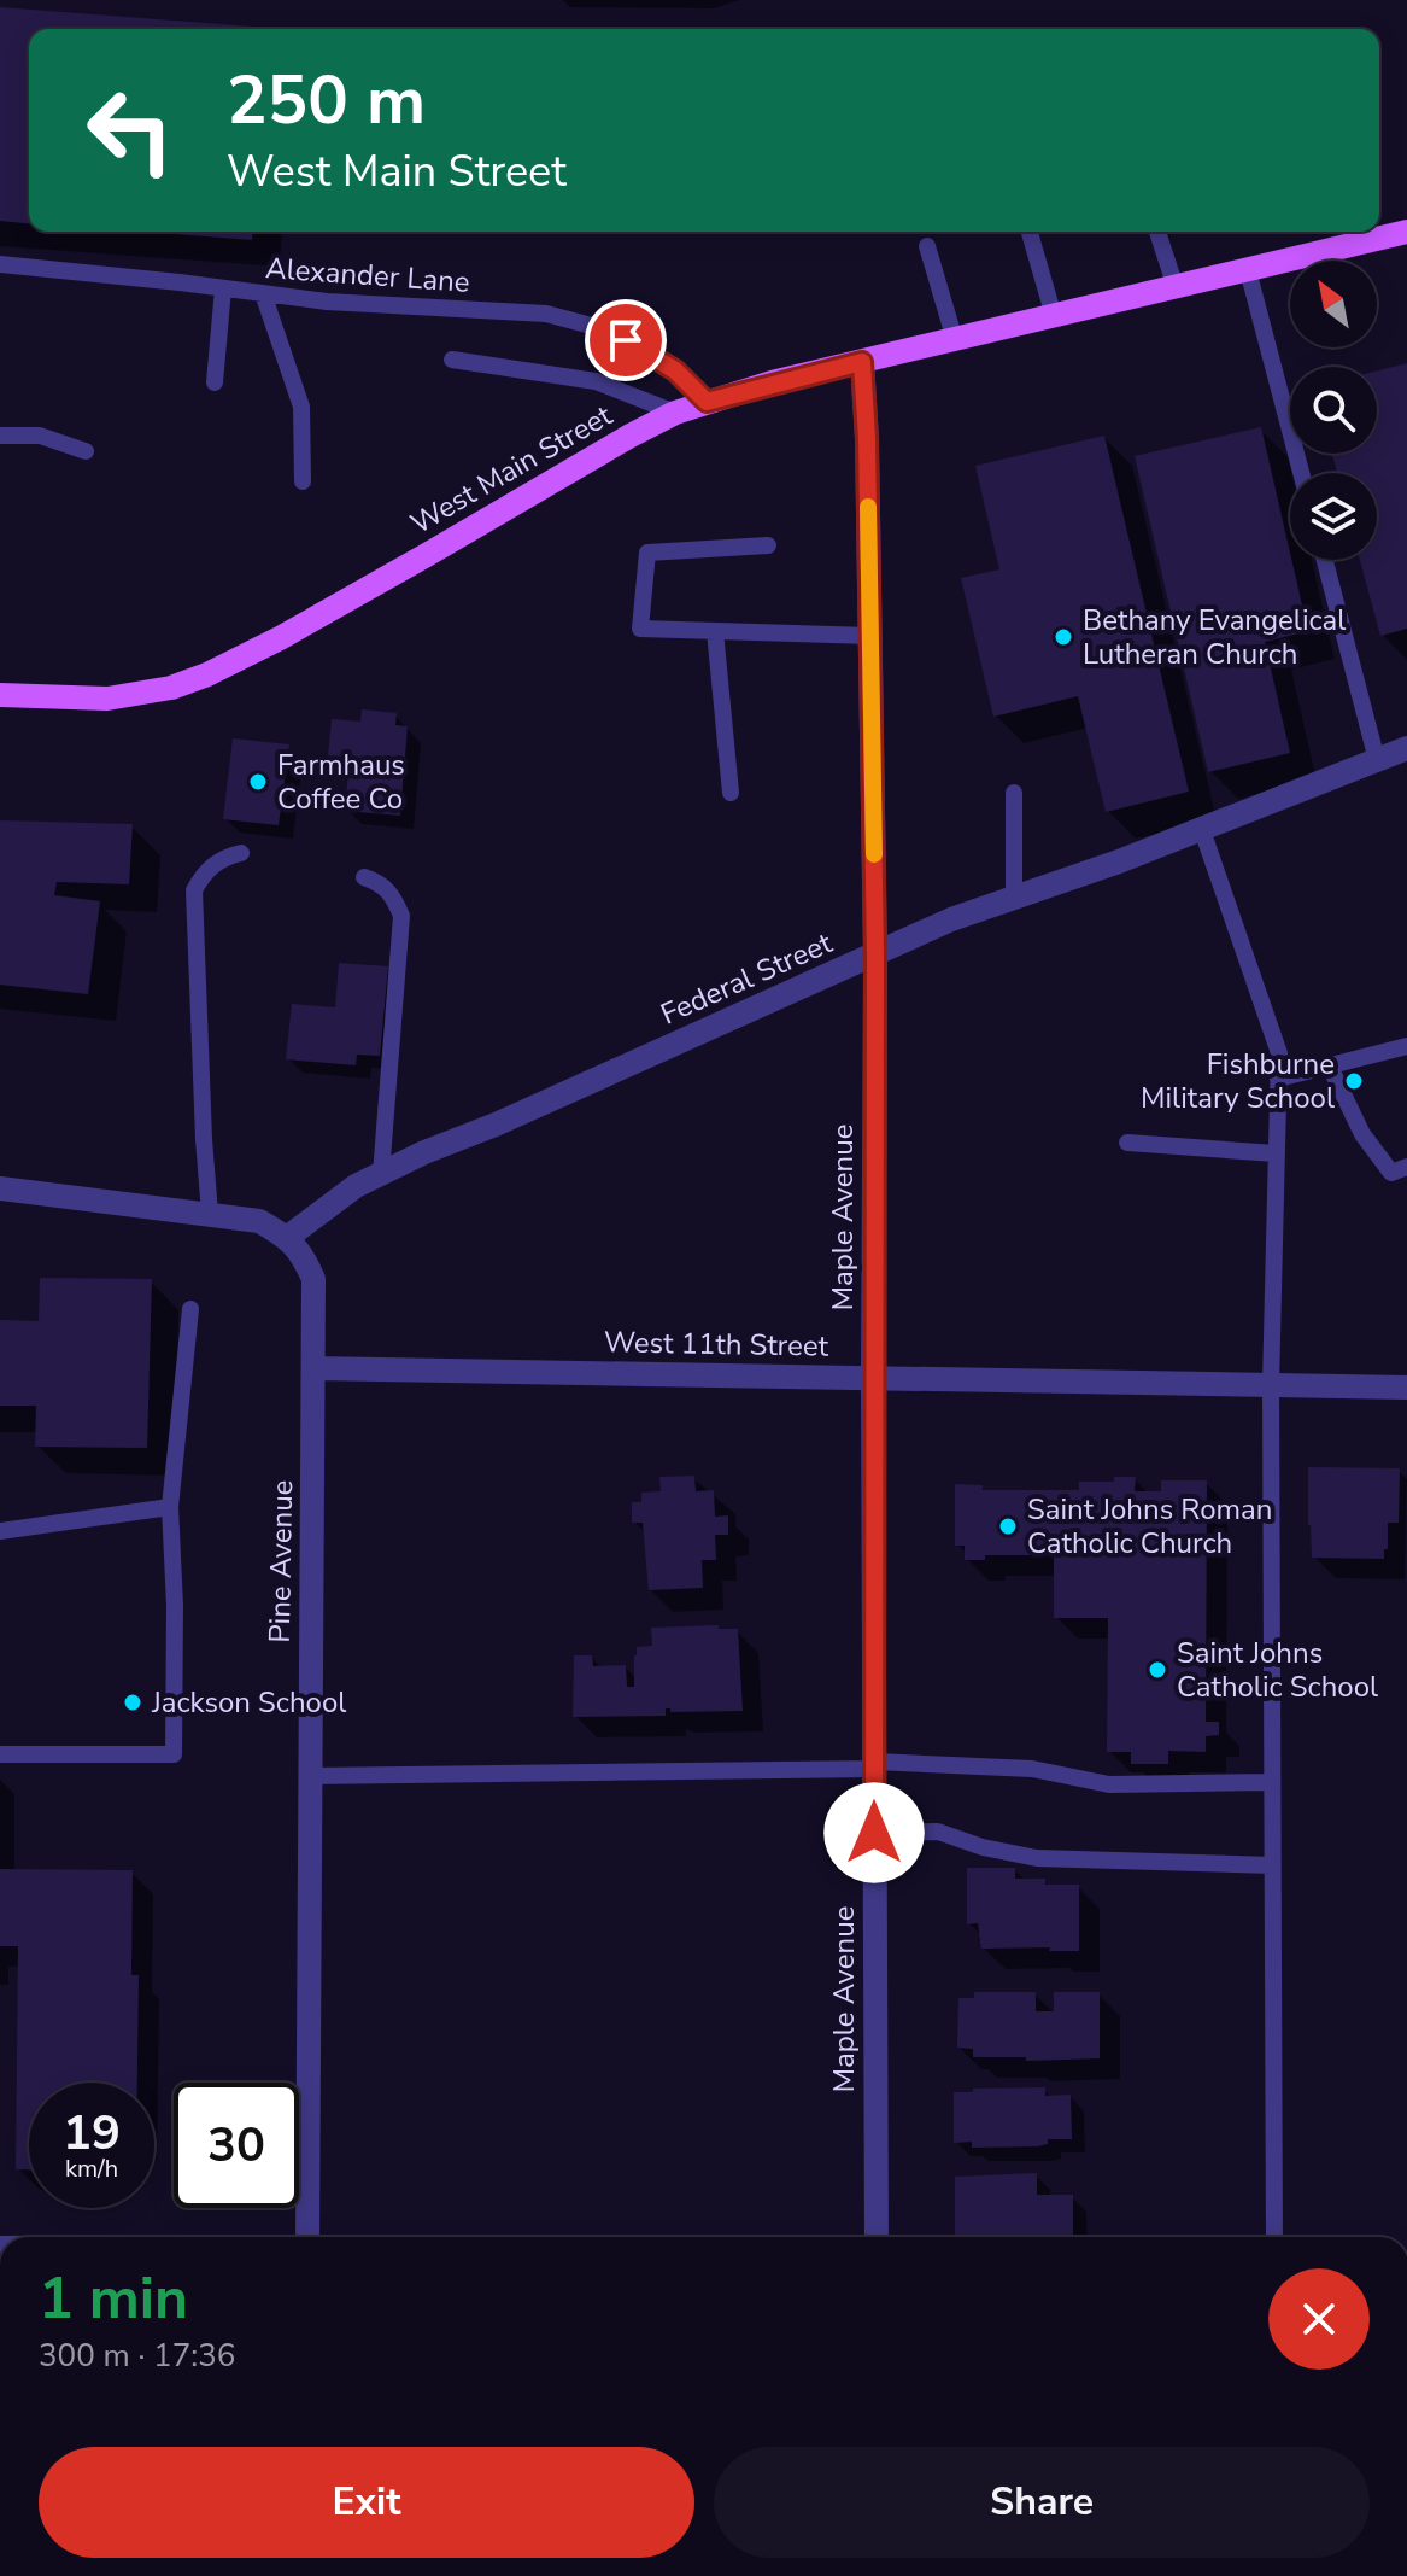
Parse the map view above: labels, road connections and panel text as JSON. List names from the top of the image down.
{
  "streets": {
    "main road": ["West Main Street"],
    "street": [
      "Federal Street",
      "Maple Avenue",
      "West 11th Street",
      "Pine Avenue"
    ],
    "lane": ["Alexander Lane"]
  },
  "crossings": [
    ["Alexander Lane", "West Main Street"],
    ["West Main Street", "Maple Avenue"],
    ["Federal Street", "Maple Avenue"],
    ["Federal Street", "Pine Avenue"],
    ["Maple Avenue", "West 11th Street"],
    ["West 11th Street", "Pine Avenue"]
  ],
  "places": [
    "Bethany Evangelical Lutheran Church",
    "Farmhaus Coffee Co",
    "Fishburne Military School",
    "Saint Johns Roman Catholic Church",
    "Saint Johns Catholic School",
    "Jackson School"
  ],
  "north": "top left",
  "page": {
    "turn": ["250 m", "West Main Street"],
    "speed": "19 km/h",
    "limit": "30",
    "heading": ["1 min", "300 m · 17:36"],
    "buttons": ["Exit", "Share"]
  }
}
